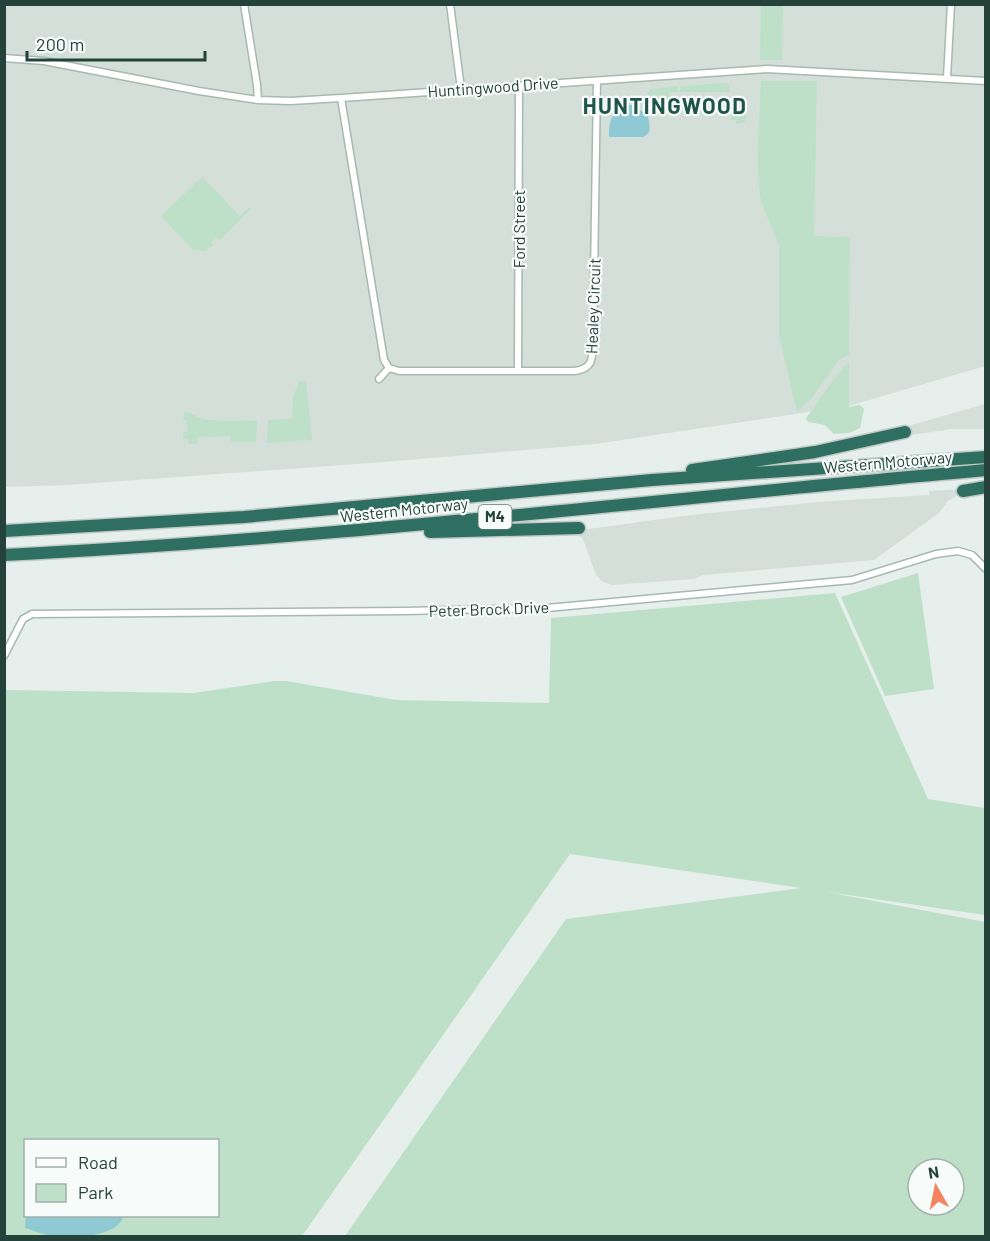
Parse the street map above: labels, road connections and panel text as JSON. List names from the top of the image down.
{
  "streets": {
    "highway": ["Western Motorway", "M4"],
    "street": [
      "Huntingwood Drive",
      "Ford Street",
      "Healey Circuit",
      "Peter Brock Drive"
    ]
  },
  "crossings": [
    ["Huntingwood Drive", "Ford Street"],
    ["Huntingwood Drive", "Healey Circuit"],
    ["Ford Street", "Healey Circuit"]
  ],
  "districts": ["HUNTINGWOOD"],
  "legend": ["Road", "Park"],
  "scale_bar": "200 m",
  "north": "top"
}
